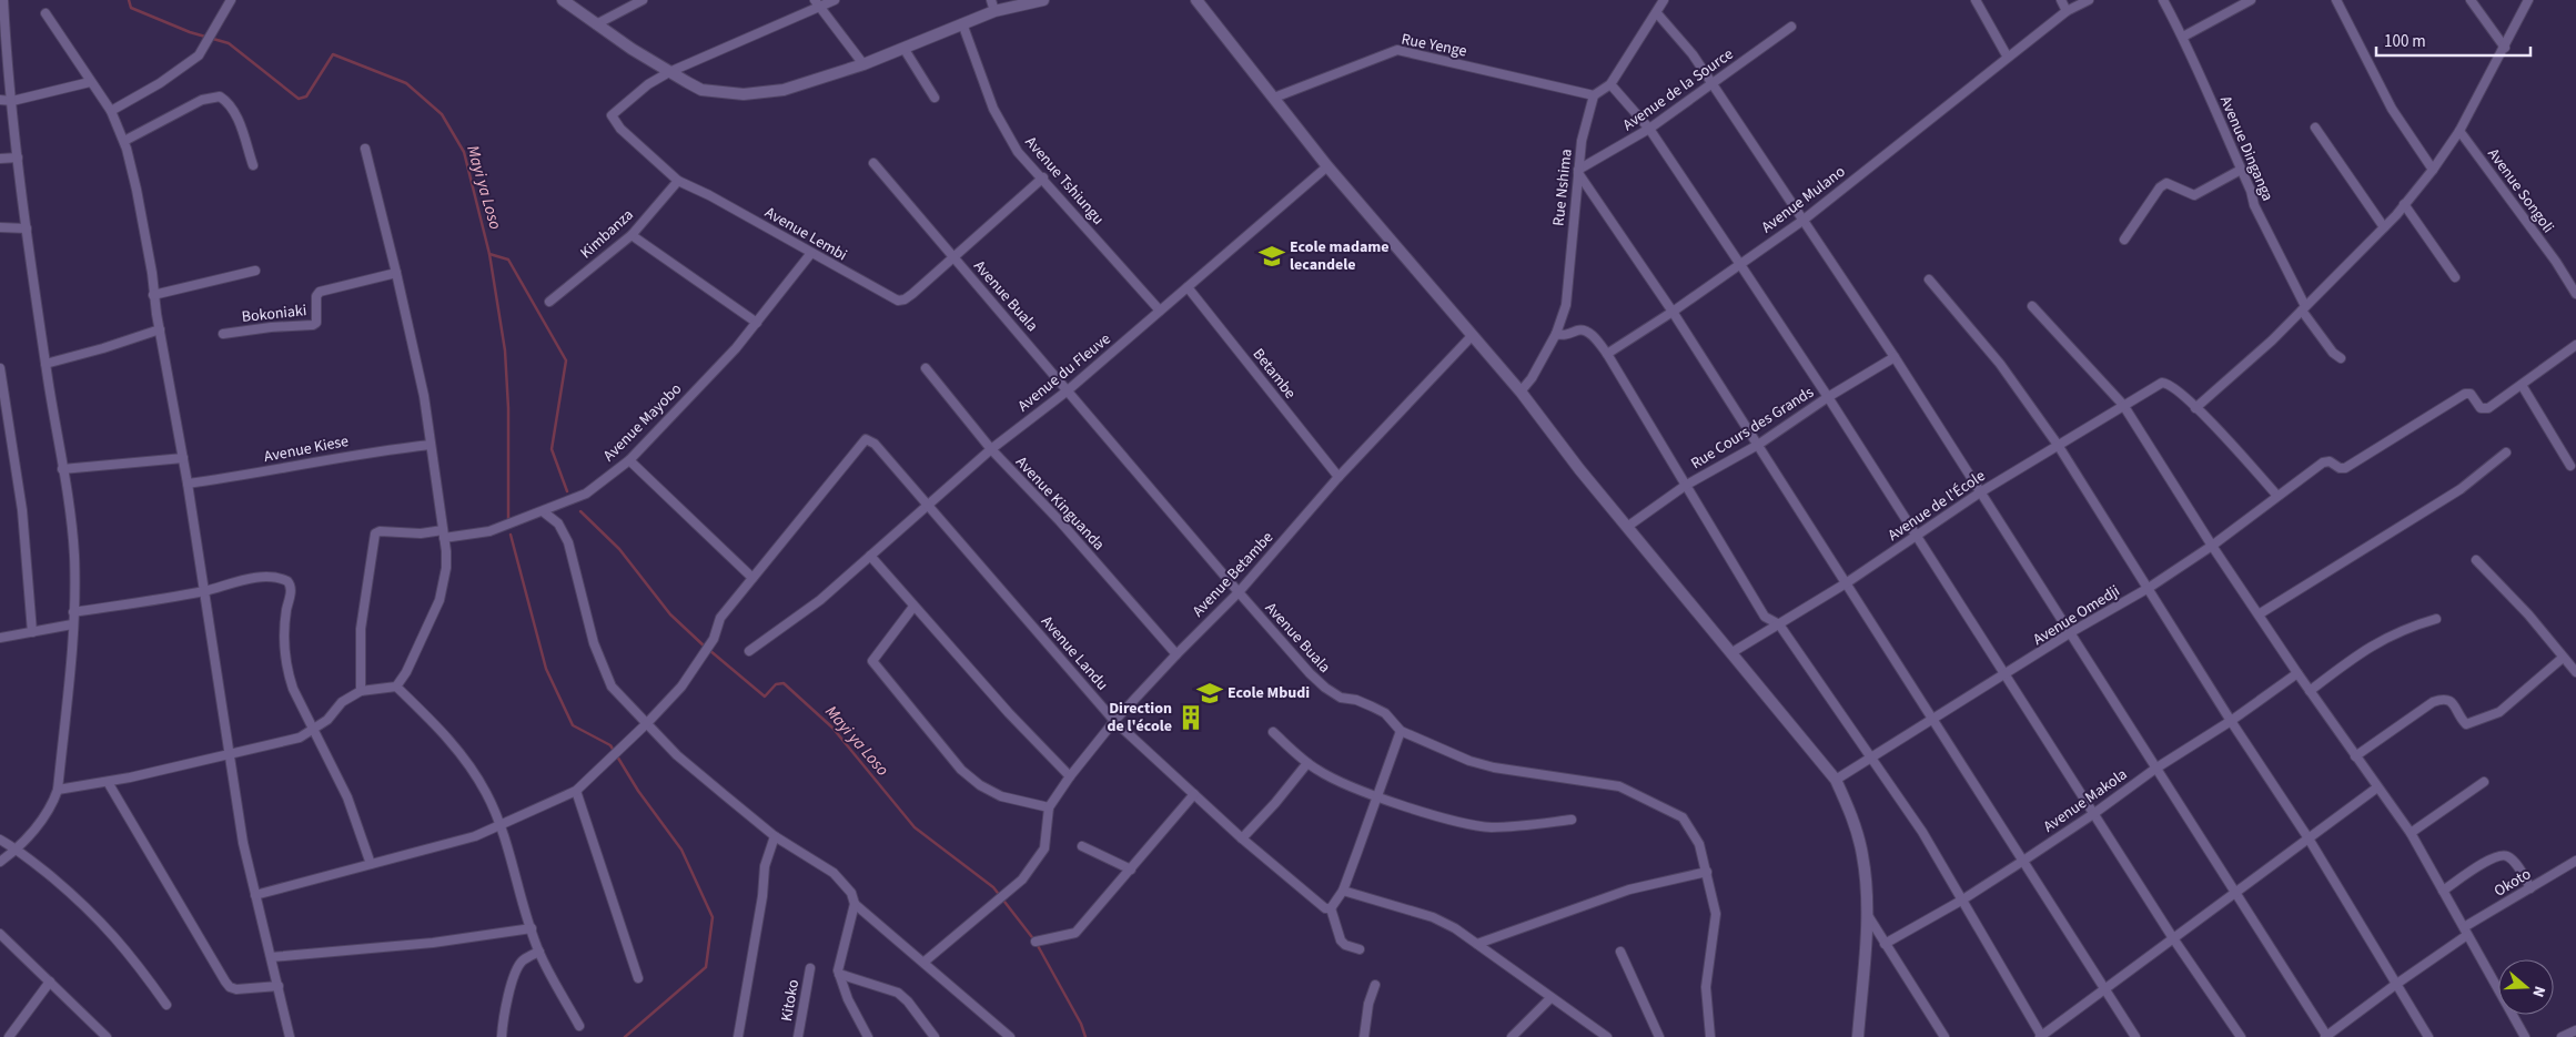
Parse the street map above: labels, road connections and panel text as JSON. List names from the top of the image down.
{
  "streets": {
    "street": [
      "Rue Yenge",
      "Avenue de la Source",
      "Avenue Dinganga",
      "Avenue Tshiungu",
      "Rue Nshima",
      "Avenue Songoli",
      "Avenue Mulano",
      "Kimbanza",
      "Avenue Lembi",
      "Avenue Buala",
      "Bokoniaki",
      "Avenue du Fleuve",
      "Betambe",
      "Avenue Mayobo",
      "Rue Cours des Grands",
      "Avenue Kiese",
      "Avenue Kinguanda",
      "Avenue de l'École",
      "Avenue Betambe",
      "Avenue Omedji",
      "Avenue Landu",
      "Avenue Makola",
      "Okoto",
      "Kitoko"
    ]
  },
  "crossings": [
    ["Rue Yenge", "Rue Nshima"],
    ["Avenue de la Source", "Rue Nshima"],
    ["Avenue Tshiungu", "Avenue Lembi"],
    ["Avenue Tshiungu", "Avenue du Fleuve"],
    ["Kimbanza", "Avenue Lembi"],
    ["Avenue Lembi", "Avenue Buala"],
    ["Avenue Lembi", "Avenue Mayobo"],
    ["Avenue Buala", "Avenue du Fleuve"],
    ["Avenue Buala", "Avenue Betambe"],
    ["Avenue du Fleuve", "Betambe"],
    ["Avenue du Fleuve", "Avenue Kinguanda"],
    ["Avenue du Fleuve", "Avenue Landu"],
    ["Betambe", "Avenue Betambe"],
    ["Avenue Kinguanda", "Avenue Betambe"],
    ["Avenue Betambe", "Avenue Landu"]
  ],
  "water": ["Mayi ya Loso"],
  "places": {
    "school or university": ["Ecole madame lecandele", "Ecole Mbudi"],
    "building": ["Direction de l'école"]
  },
  "scale_bar": "100 m",
  "north": "right"
}
